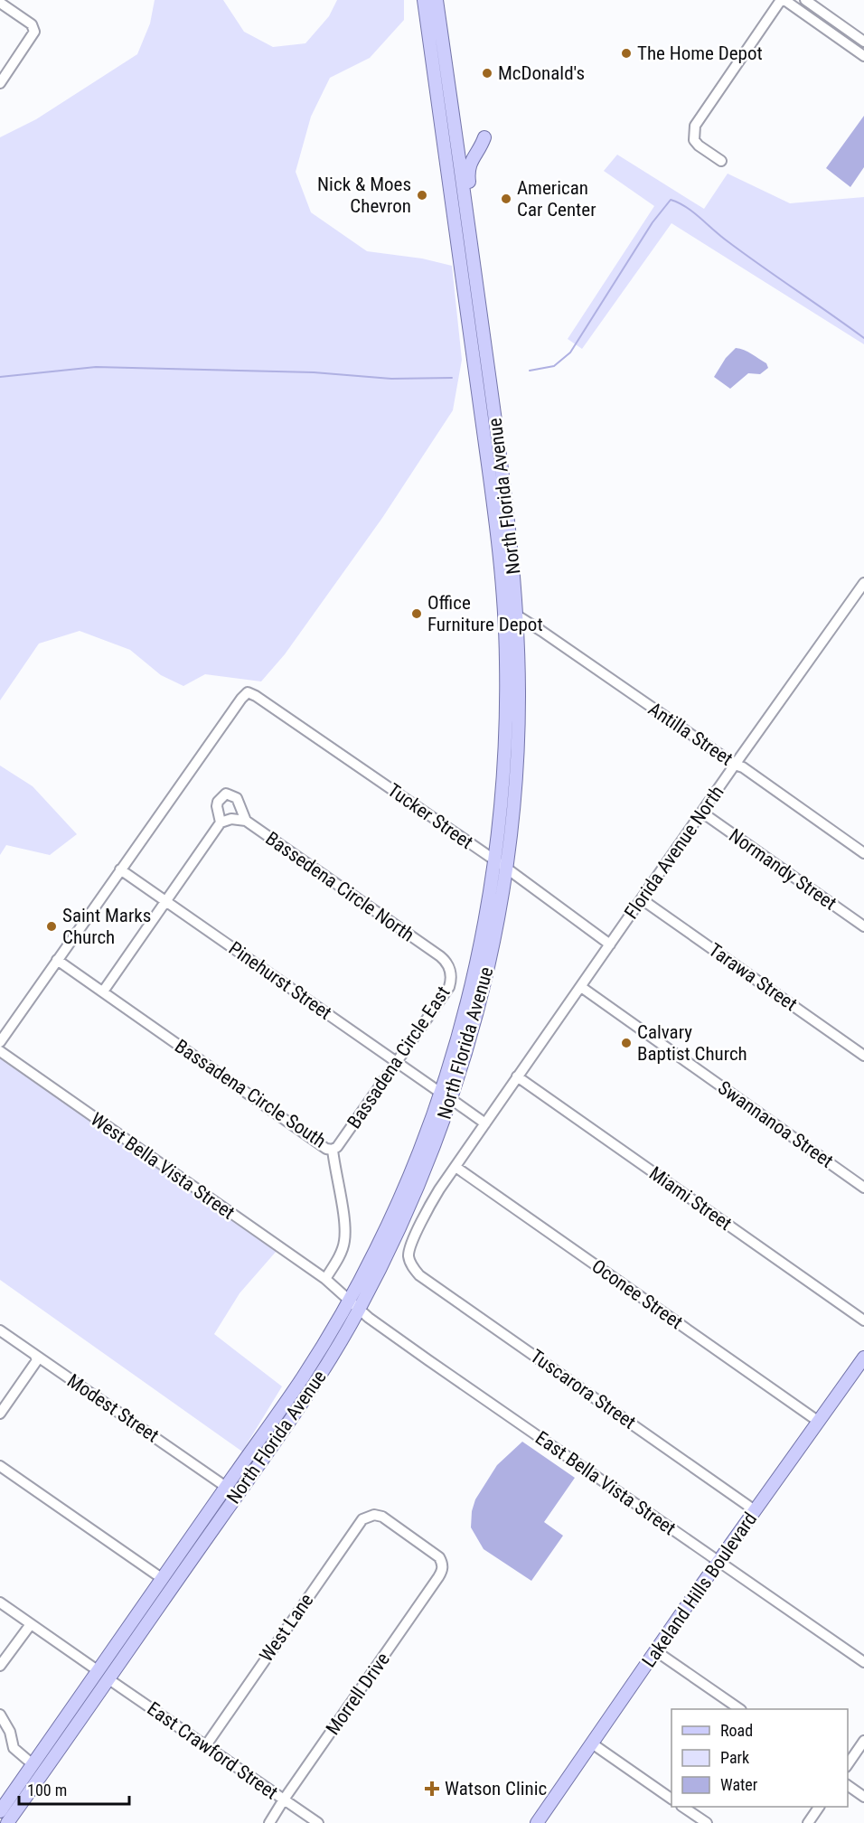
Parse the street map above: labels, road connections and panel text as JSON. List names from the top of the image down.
{
  "streets": {
    "main road": ["North Florida Avenue", "Lakeland Hills Boulevard"],
    "street": [
      "Antilla Street",
      "Tucker Street",
      "Florida Avenue North",
      "Normandy Street",
      "Bassedena Circle North",
      "Tarawa Street",
      "Pinehurst Street",
      "Bassadena Circle East",
      "Bassadena Circle South",
      "Swannanoa Street",
      "West Bella Vista Street",
      "Miami Street",
      "Oconee Street",
      "Tuscarora Street",
      "Modest Street",
      "East Bella Vista Street",
      "West Lane",
      "Morrell Drive",
      "East Crawford Street"
    ]
  },
  "crossings": [
    ["North Florida Avenue", "Antilla Street"],
    ["North Florida Avenue", "Tucker Street"],
    ["North Florida Avenue", "Florida Avenue North"],
    ["North Florida Avenue", "Pinehurst Street"],
    ["North Florida Avenue", "West Bella Vista Street"],
    ["North Florida Avenue", "Oconee Street"],
    ["North Florida Avenue", "Tuscarora Street"],
    ["North Florida Avenue", "Modest Street"],
    ["North Florida Avenue", "East Bella Vista Street"],
    ["North Florida Avenue", "East Crawford Street"],
    ["Antilla Street", "Florida Avenue North"],
    ["Tucker Street", "Florida Avenue North"],
    ["Tucker Street", "Pinehurst Street"],
    ["Florida Avenue North", "Normandy Street"],
    ["Florida Avenue North", "Tarawa Street"],
    ["Florida Avenue North", "Swannanoa Street"],
    ["Florida Avenue North", "Miami Street"],
    ["Bassedena Circle North", "Bassadena Circle East"],
    ["Pinehurst Street", "Bassadena Circle East"],
    ["Bassadena Circle East", "Bassadena Circle South"],
    ["Bassadena Circle South", "West Bella Vista Street"],
    ["West Bella Vista Street", "East Bella Vista Street"],
    ["Oconee Street", "Tuscarora Street"],
    ["Oconee Street", "Lakeland Hills Boulevard"],
    ["Tuscarora Street", "Lakeland Hills Boulevard"],
    ["East Bella Vista Street", "Lakeland Hills Boulevard"],
    ["West Lane", "Morrell Drive"],
    ["West Lane", "East Crawford Street"],
    ["Morrell Drive", "East Crawford Street"]
  ],
  "places": {
    "other": [
      "The Home Depot",
      "McDonald's",
      "Nick & Moes Chevron",
      "American Car Center",
      "Office Furniture Depot",
      "Saint Marks Church",
      "Calvary Baptist Church"
    ],
    "health": ["Watson Clinic"]
  },
  "legend": ["Road", "Park", "Water"],
  "scale_bar": "100 m"
}
